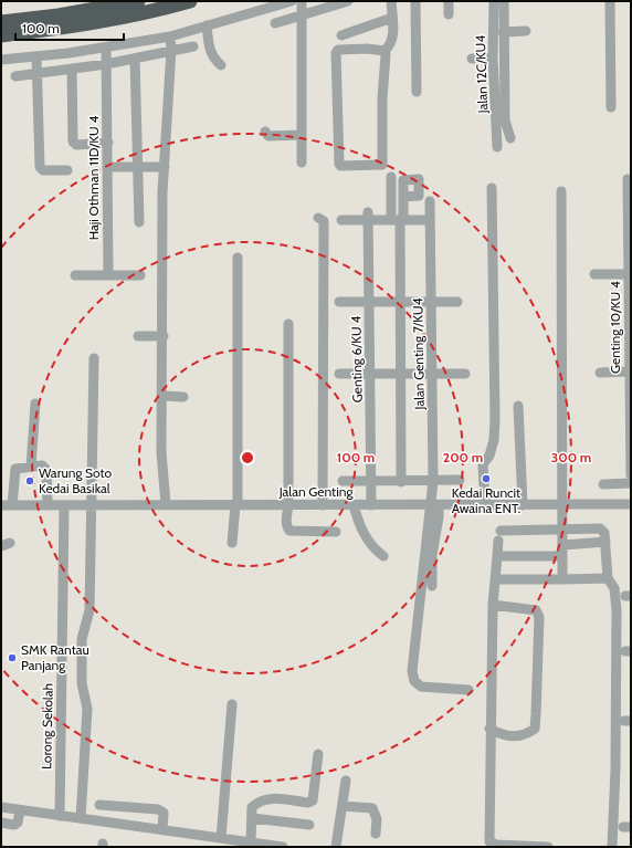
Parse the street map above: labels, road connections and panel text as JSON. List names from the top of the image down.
{
  "streets": {
    "street": [
      "Jalan 12C/KU4",
      "Haji Othman 11D/KU 4",
      "Genting 10/KU 4",
      "Jalan Genting 7/KU4",
      "Genting 6/KU 4",
      "Jalan Genting",
      "Lorong Sekolah"
    ]
  },
  "crossings": [
    ["Jalan Genting 7/KU4", "Jalan Genting"],
    ["Genting 6/KU 4", "Jalan Genting"],
    ["Jalan Genting", "Lorong Sekolah"]
  ],
  "places": ["Kedai Runcit Awaina ENT.", "Warung Soto Kedai Basikal", "SMK Rantau Panjang"],
  "scale_bar": "100 m",
  "rings": ["100 m", "200 m", "300 m"]
}
